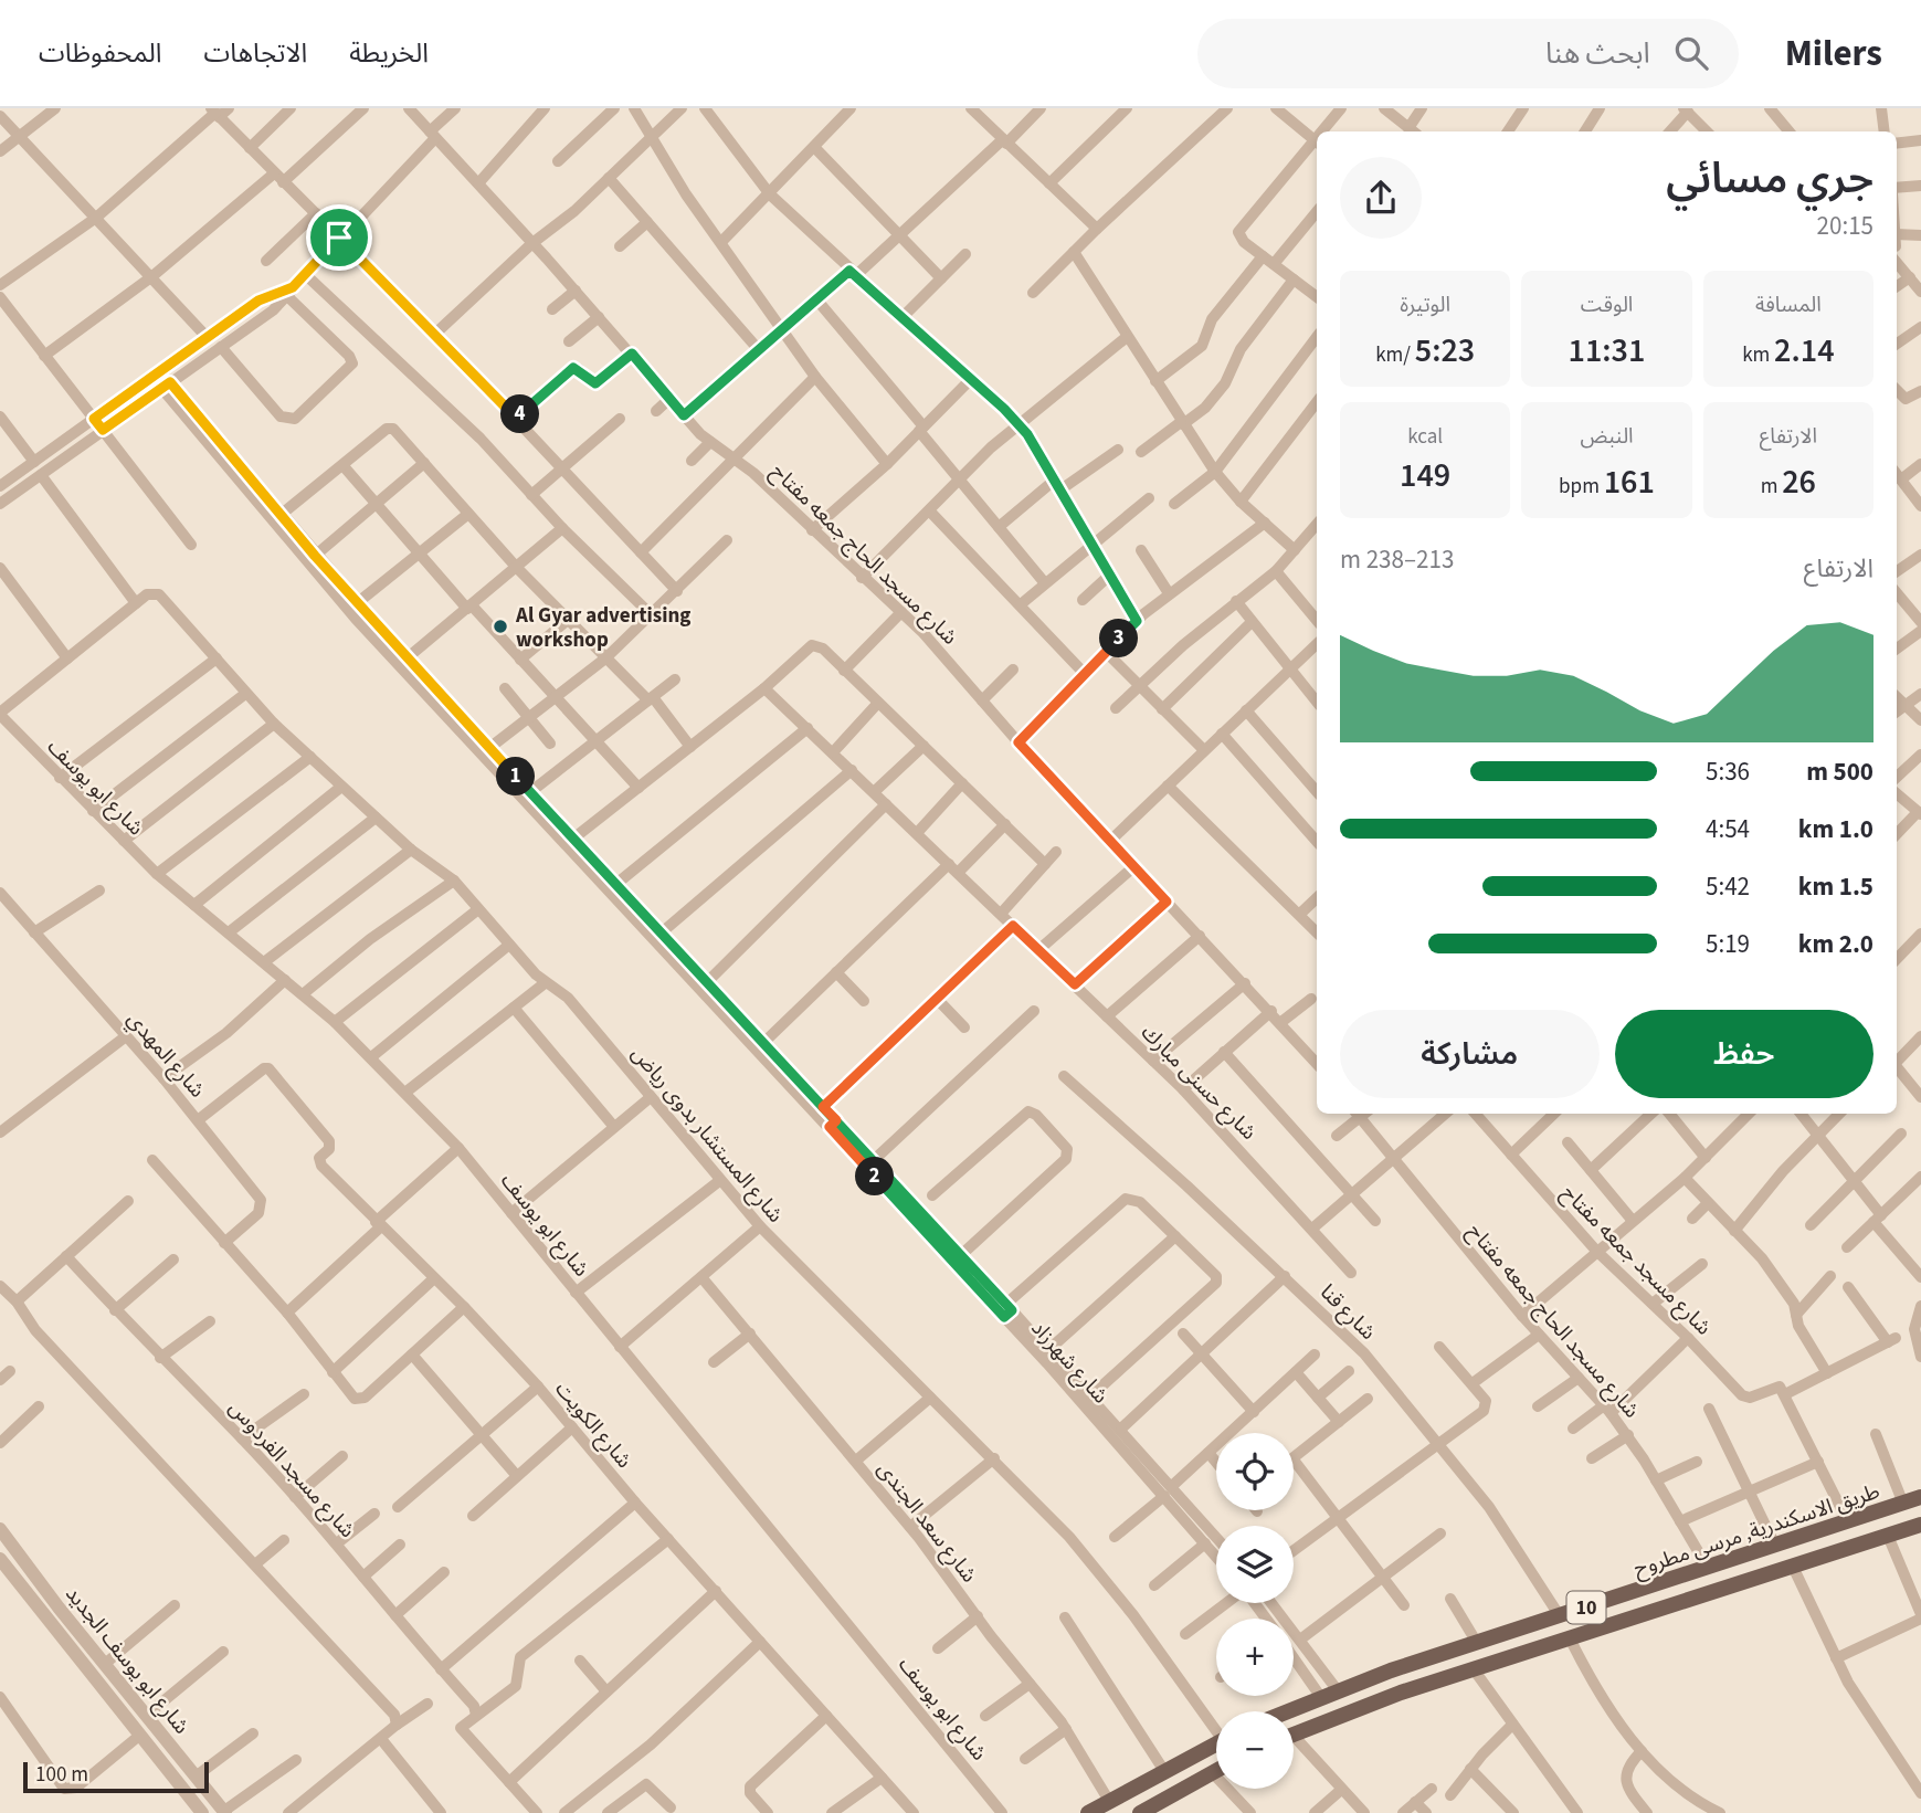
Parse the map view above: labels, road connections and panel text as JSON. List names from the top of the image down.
{
  "streets": {
    "main road": ["طريق الاسكندرية, مرسى مطروح", "10"],
    "street": [
      "شارع مسجد الحاج جمعه مفتاح",
      "شارع ابو يوسف",
      "شارع المهدي",
      "شارع حسنى مبارك",
      "شارع المستشار بدوى رياض",
      "شارع مسجد جمعه مفتاح",
      "شارع قنا",
      "شارع شهرزاد",
      "شارع الكويت",
      "شارع مسجد الفردوس",
      "شارع سعد الجندى",
      "شارع ابو يوسف الجديد"
    ]
  },
  "crossings": [
    ["شارع مسجد الحاج جمعه مفتاح", "طريق الاسكندرية, مرسى مطروح"],
    ["شارع المهدي", "شارع الكويت"],
    ["شارع قنا", "طريق الاسكندرية, مرسى مطروح"]
  ],
  "places": ["Al Gyar advertising workshop"],
  "scale_bar": "100 m",
  "page": {
    "header": "Milers",
    "search": "ابحث هنا",
    "nav": ["الخريطة", "الاتجاهات", "المحفوظات"],
    "heading": ["جري مسائي", "20:15"],
    "stats": [
      ["المسافة", "2.14 km"],
      ["الوقت", "11:31"],
      ["الوتيرة", "5:23 /km"],
      ["الارتفاع", "26 m"],
      ["النبض", "161 bpm"],
      ["kcal", "149"]
    ],
    "pins": [
      "4",
      "3",
      "1",
      "2"
    ],
    "chart": ["الارتفاع", "213–238 m"],
    "list": [
      {
        "name": "500 m",
        "note": "5:36"
      },
      {
        "name": "1.0 km",
        "note": "4:54"
      },
      {
        "name": "1.5 km",
        "note": "5:42"
      },
      {
        "name": "2.0 km",
        "note": "5:19"
      }
    ],
    "buttons": ["حفظ", "مشاركة"],
    "map_buttons": ["+", "−"],
    "scale": "100 m"
  }
}
